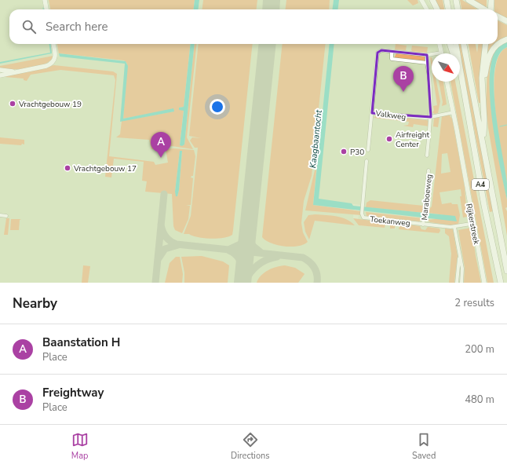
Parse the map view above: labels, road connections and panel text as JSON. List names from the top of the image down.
{
  "streets": {
    "highway": ["A4"],
    "street": [
      "Valkweg",
      "Maraboeweg",
      "Toekanweg",
      "Rijkerstreek"
    ]
  },
  "crossings": [
    ["Valkweg", "Rijkerstreek"],
    ["Maraboeweg", "Toekanweg"],
    ["Toekanweg", "Rijkerstreek"]
  ],
  "water": ["Kaagbaantocht"],
  "places": [
    "Vrachtgebouw 19",
    "Airfreight Center",
    "P30",
    "Vrachtgebouw 17"
  ],
  "north": "bottom right",
  "page": {
    "search": "Search here",
    "pins": ["B", "A"],
    "heading": ["Nearby", "2 results"],
    "list": [
      {
        "mark": "A",
        "name": "Baanstation H",
        "note": "Place",
        "value": "200 m"
      },
      {
        "mark": "B",
        "name": "Freightway",
        "note": "Place",
        "value": "480 m"
      }
    ],
    "nav": ["Map", "Directions", "Saved"]
  }
}
